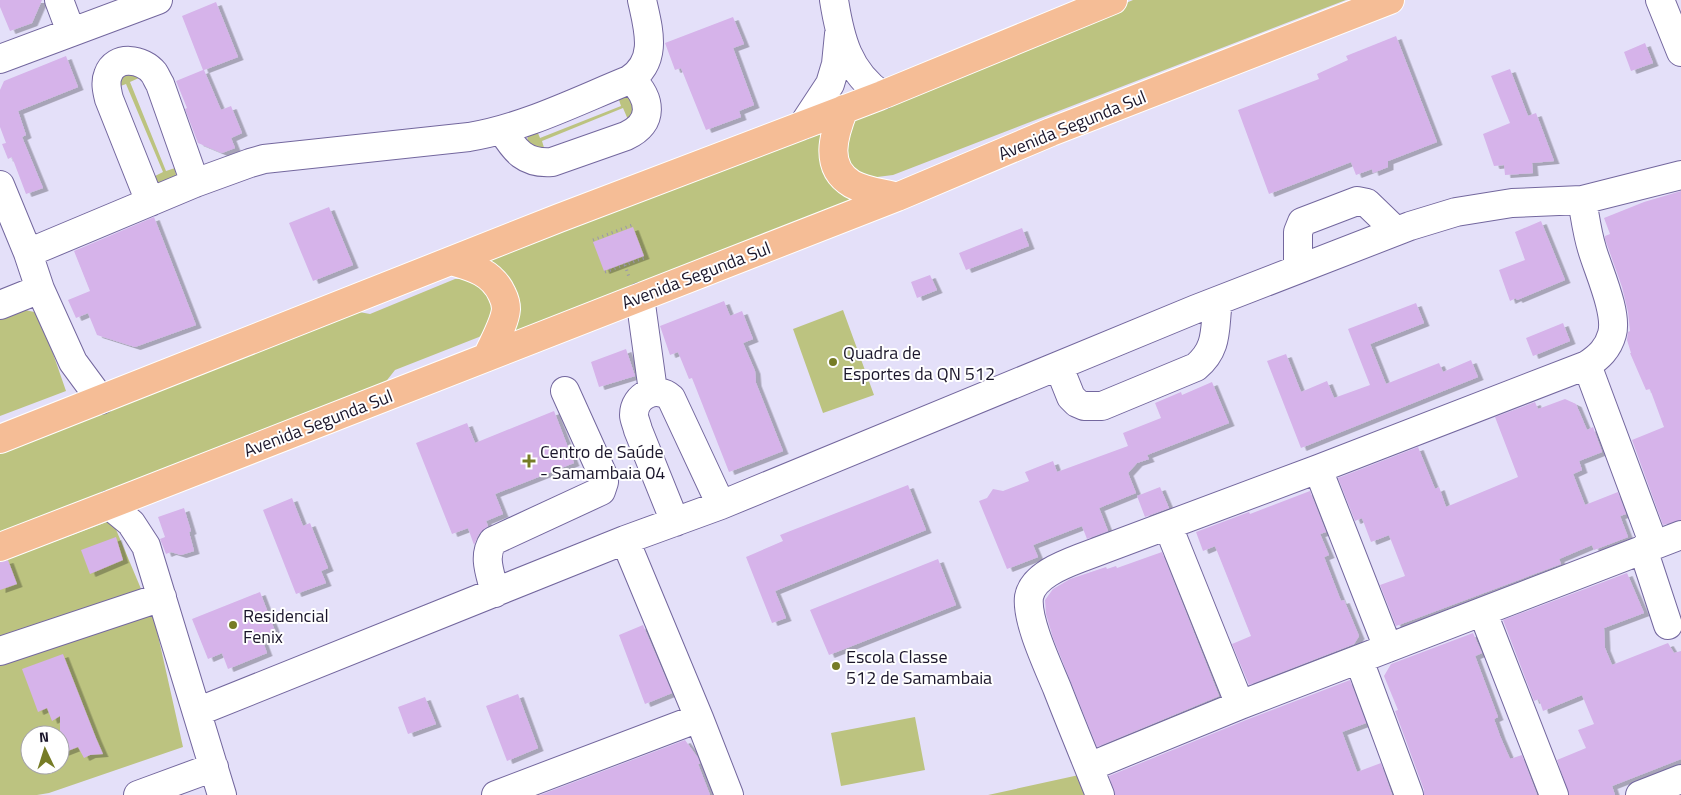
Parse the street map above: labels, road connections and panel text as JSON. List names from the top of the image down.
{
  "streets": {
    "main road": ["Avenida Segunda Sul"]
  },
  "places": {
    "other": ["Quadra de Esportes da QN 512", "Residencial Fenix", "Escola Classe 512 de Samambaia"],
    "health": ["Centro de Saúde - Samambaia 04"]
  },
  "north": "top"
}
